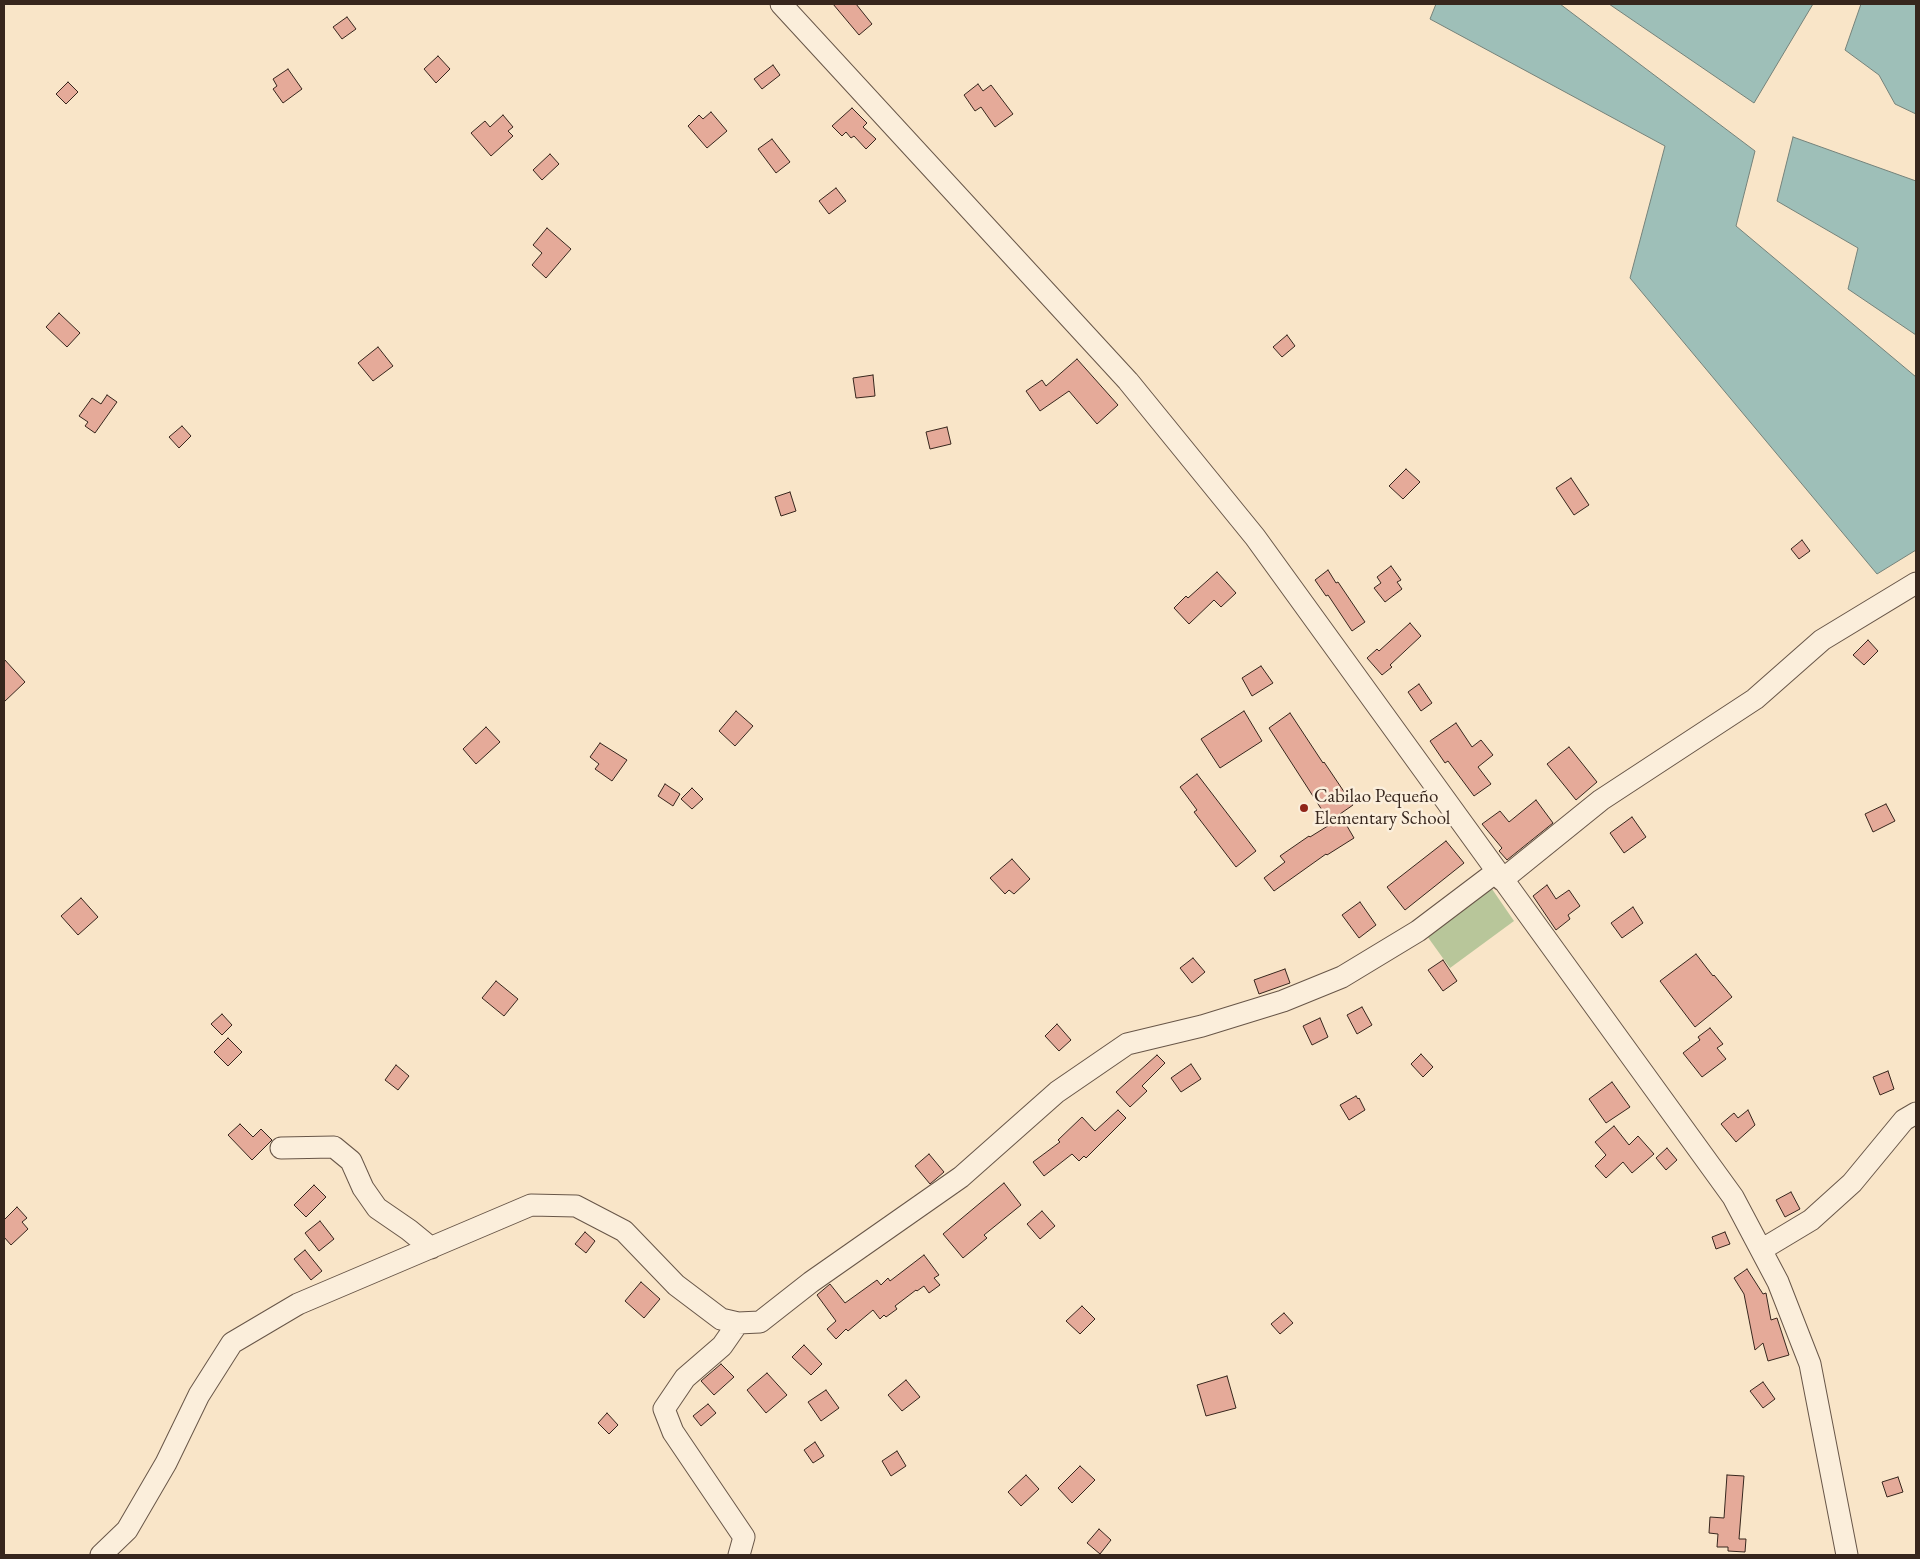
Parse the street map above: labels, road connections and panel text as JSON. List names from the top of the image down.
{
  "places": ["Cabilao Pequeño Elementary School"]
}
